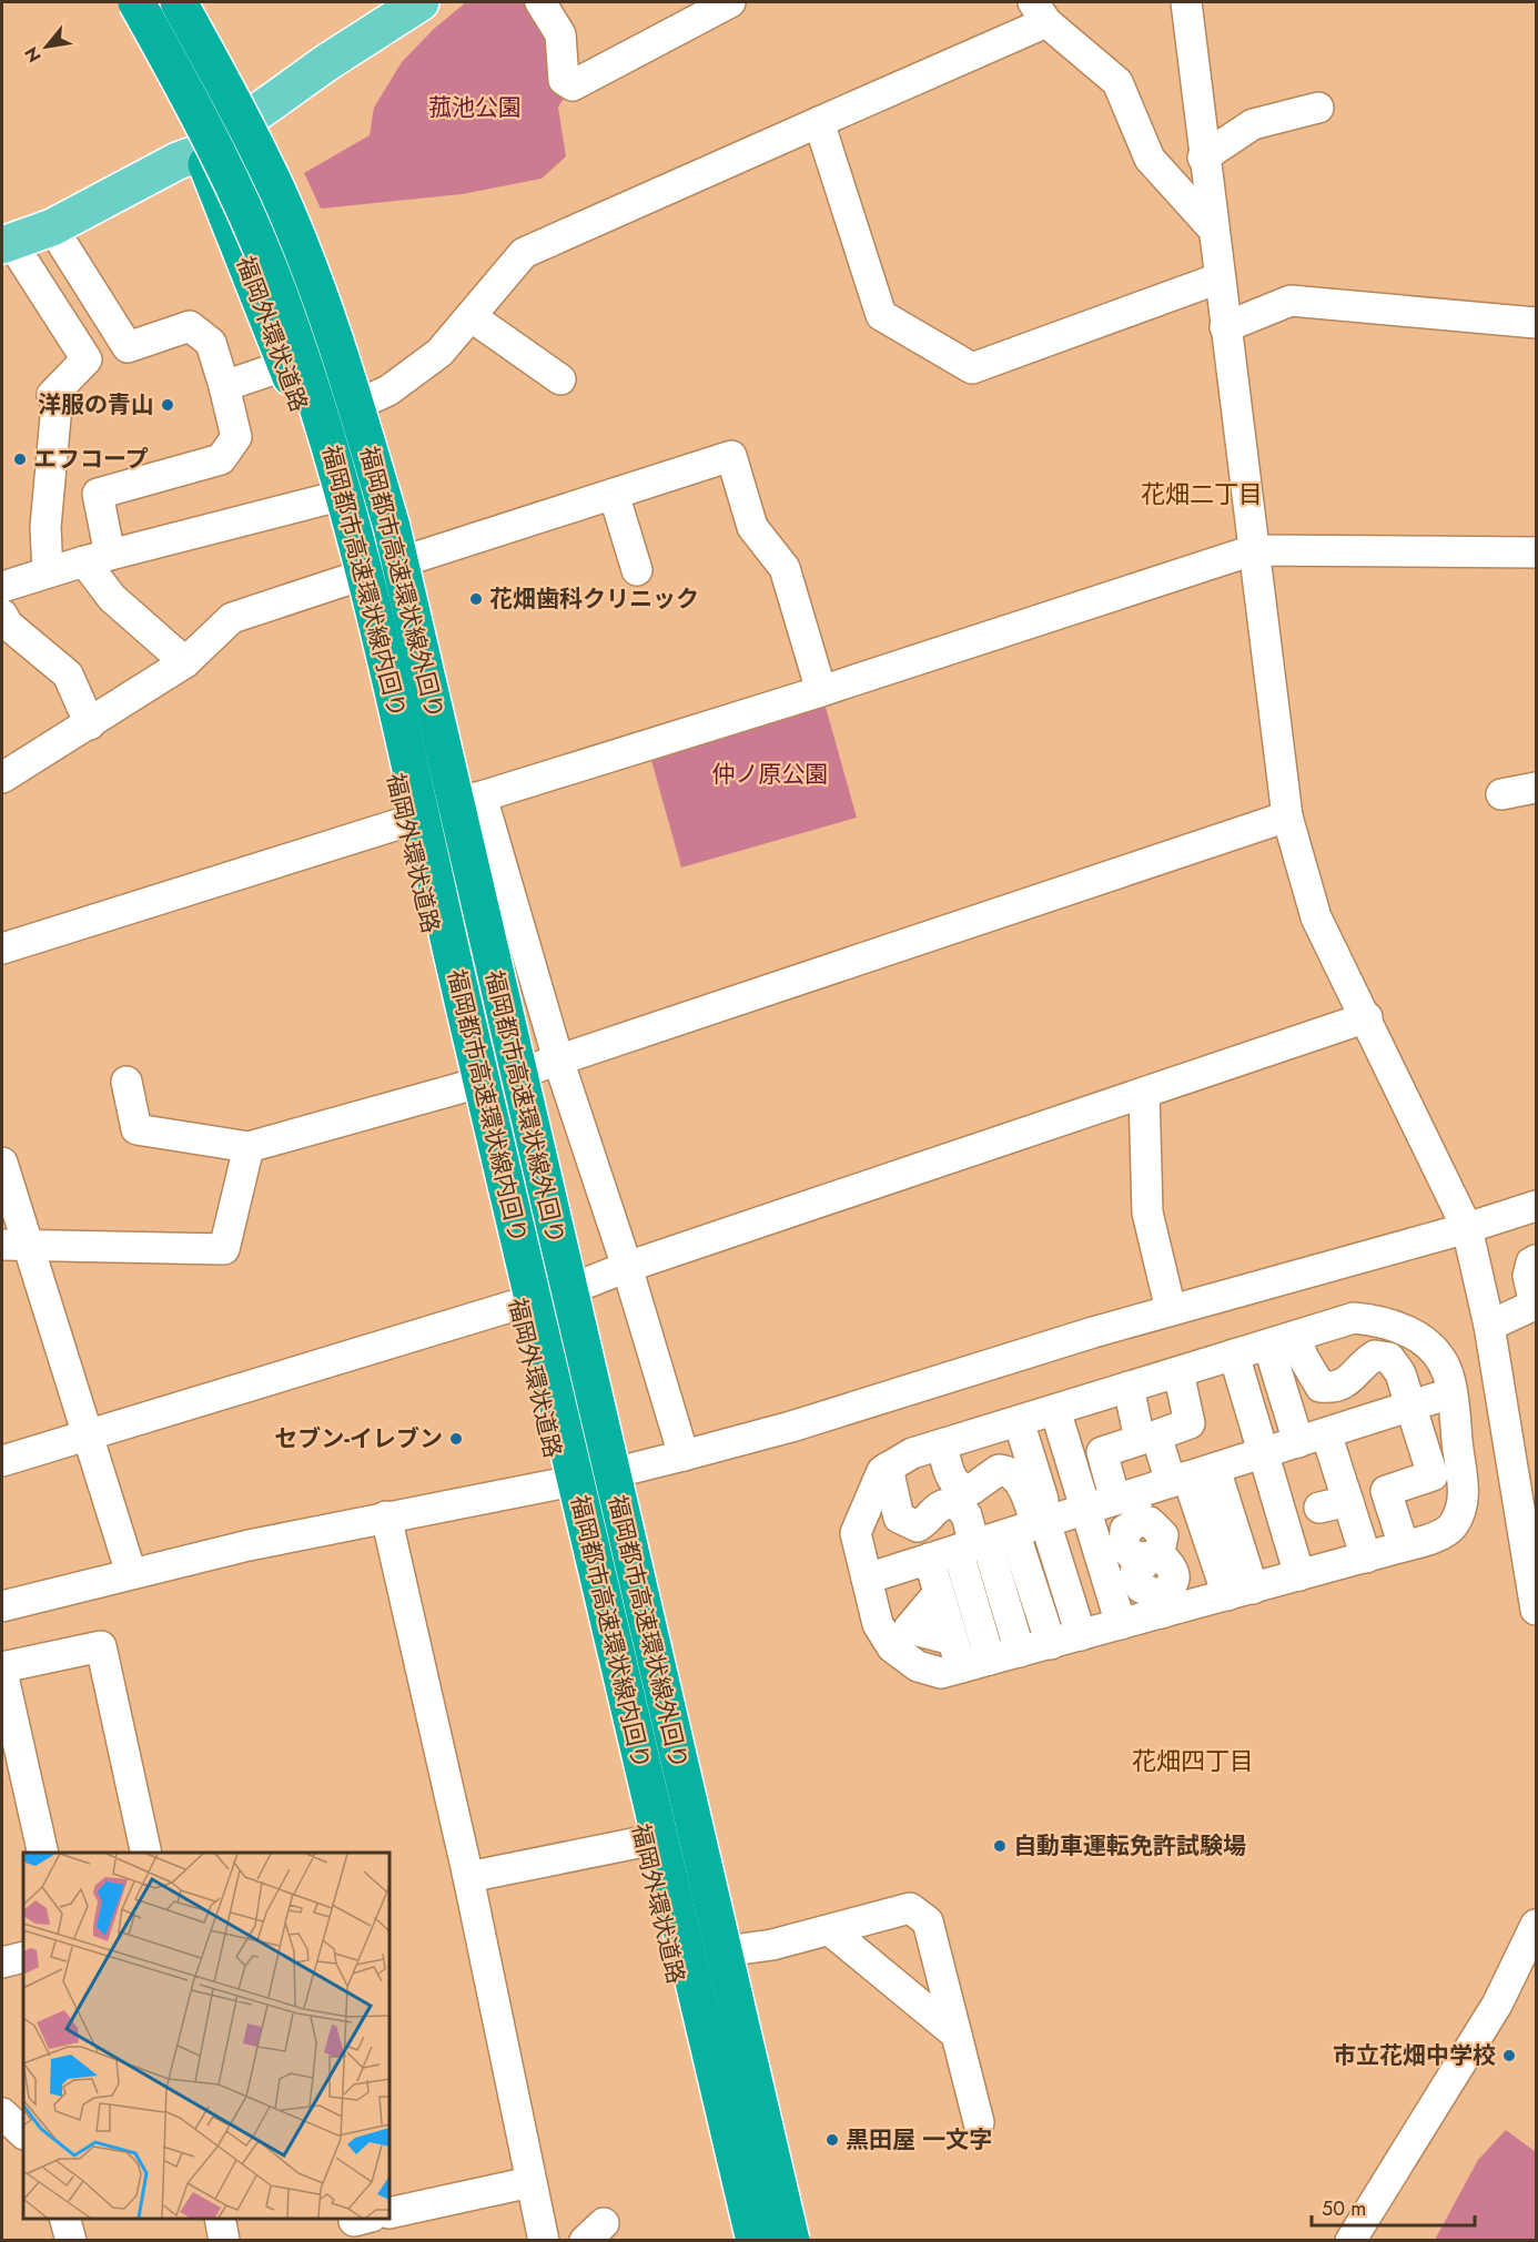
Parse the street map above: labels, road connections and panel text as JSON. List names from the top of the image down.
{
  "streets": {
    "highway": ["福岡外環状道路", "福岡都市高速環状線内回り", "福岡都市高速環状線外回り"]
  },
  "crossings": [
    ["福岡外環状道路", "福岡都市高速環状線外回り"]
  ],
  "districts": ["花畑二丁目", "花畑四丁目"],
  "parks": ["菰池公園", "仲ノ原公園"],
  "places": [
    "洋服の青山",
    "エフコープ",
    "花畑歯科クリニック",
    "セブン-イレブン",
    "自動車運転免許試験場",
    "市立花畑中学校",
    "黒田屋 一文字"
  ],
  "scale_bar": "50 m",
  "north": "bottom left"
}
